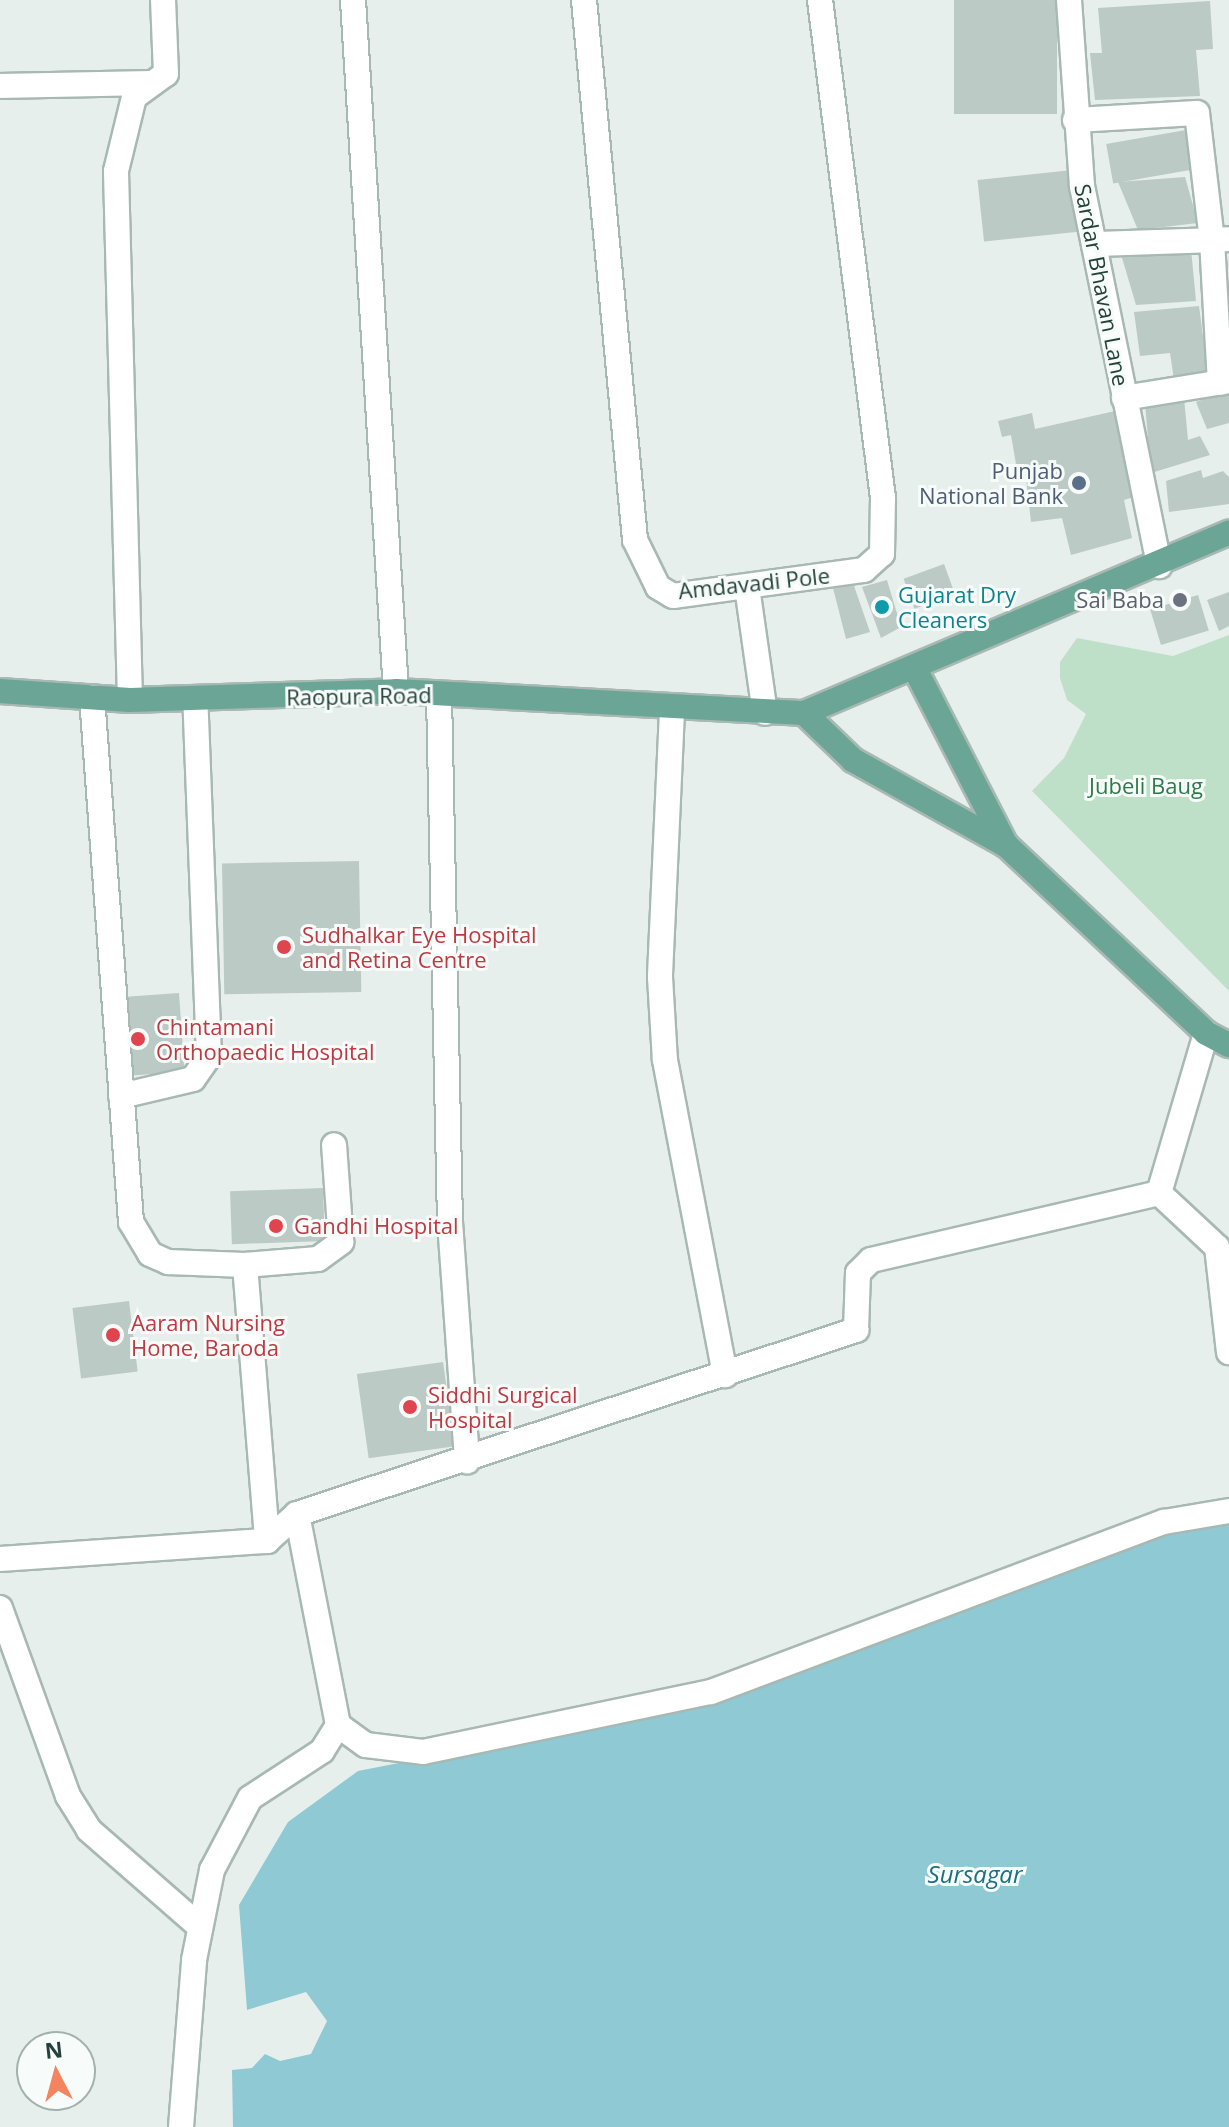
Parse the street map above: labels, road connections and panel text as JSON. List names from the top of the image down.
{
  "streets": {
    "main road": ["Raopura Road"],
    "street": ["Sardar Bhavan Lane", "Amdavadi Pole"]
  },
  "water": ["Sursagar"],
  "parks": ["Jubeli Baug"],
  "places": [
    "Punjab National Bank",
    "Sai Baba",
    "Gujarat Dry Cleaners",
    "Sudhalkar Eye Hospital and Retina Centre",
    "Chintamani Orthopaedic Hospital",
    "Gandhi Hospital",
    "Aaram Nursing Home, Baroda",
    "Siddhi Surgical Hospital"
  ],
  "north": "top"
}
